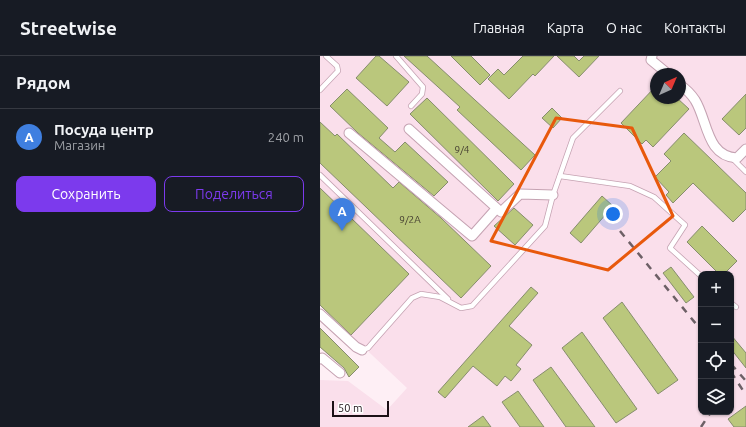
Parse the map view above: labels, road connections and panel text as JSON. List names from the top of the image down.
{
  "house_numbers": ["9/4", "9/2А"],
  "scale_bar": "50 m",
  "north": "top right",
  "page": {
    "header": "Streetwise",
    "nav": [
      "Главная",
      "Карта",
      "О нас",
      "Контакты"
    ],
    "heading": "Рядом",
    "list": [
      {
        "mark": "A",
        "name": "Посуда центр",
        "note": "Магазин",
        "value": "240 m"
      }
    ],
    "buttons": ["Сохранить", "Поделиться"],
    "pins": "A",
    "map_buttons": ["+", "−"],
    "scale": "50 m"
  }
}
